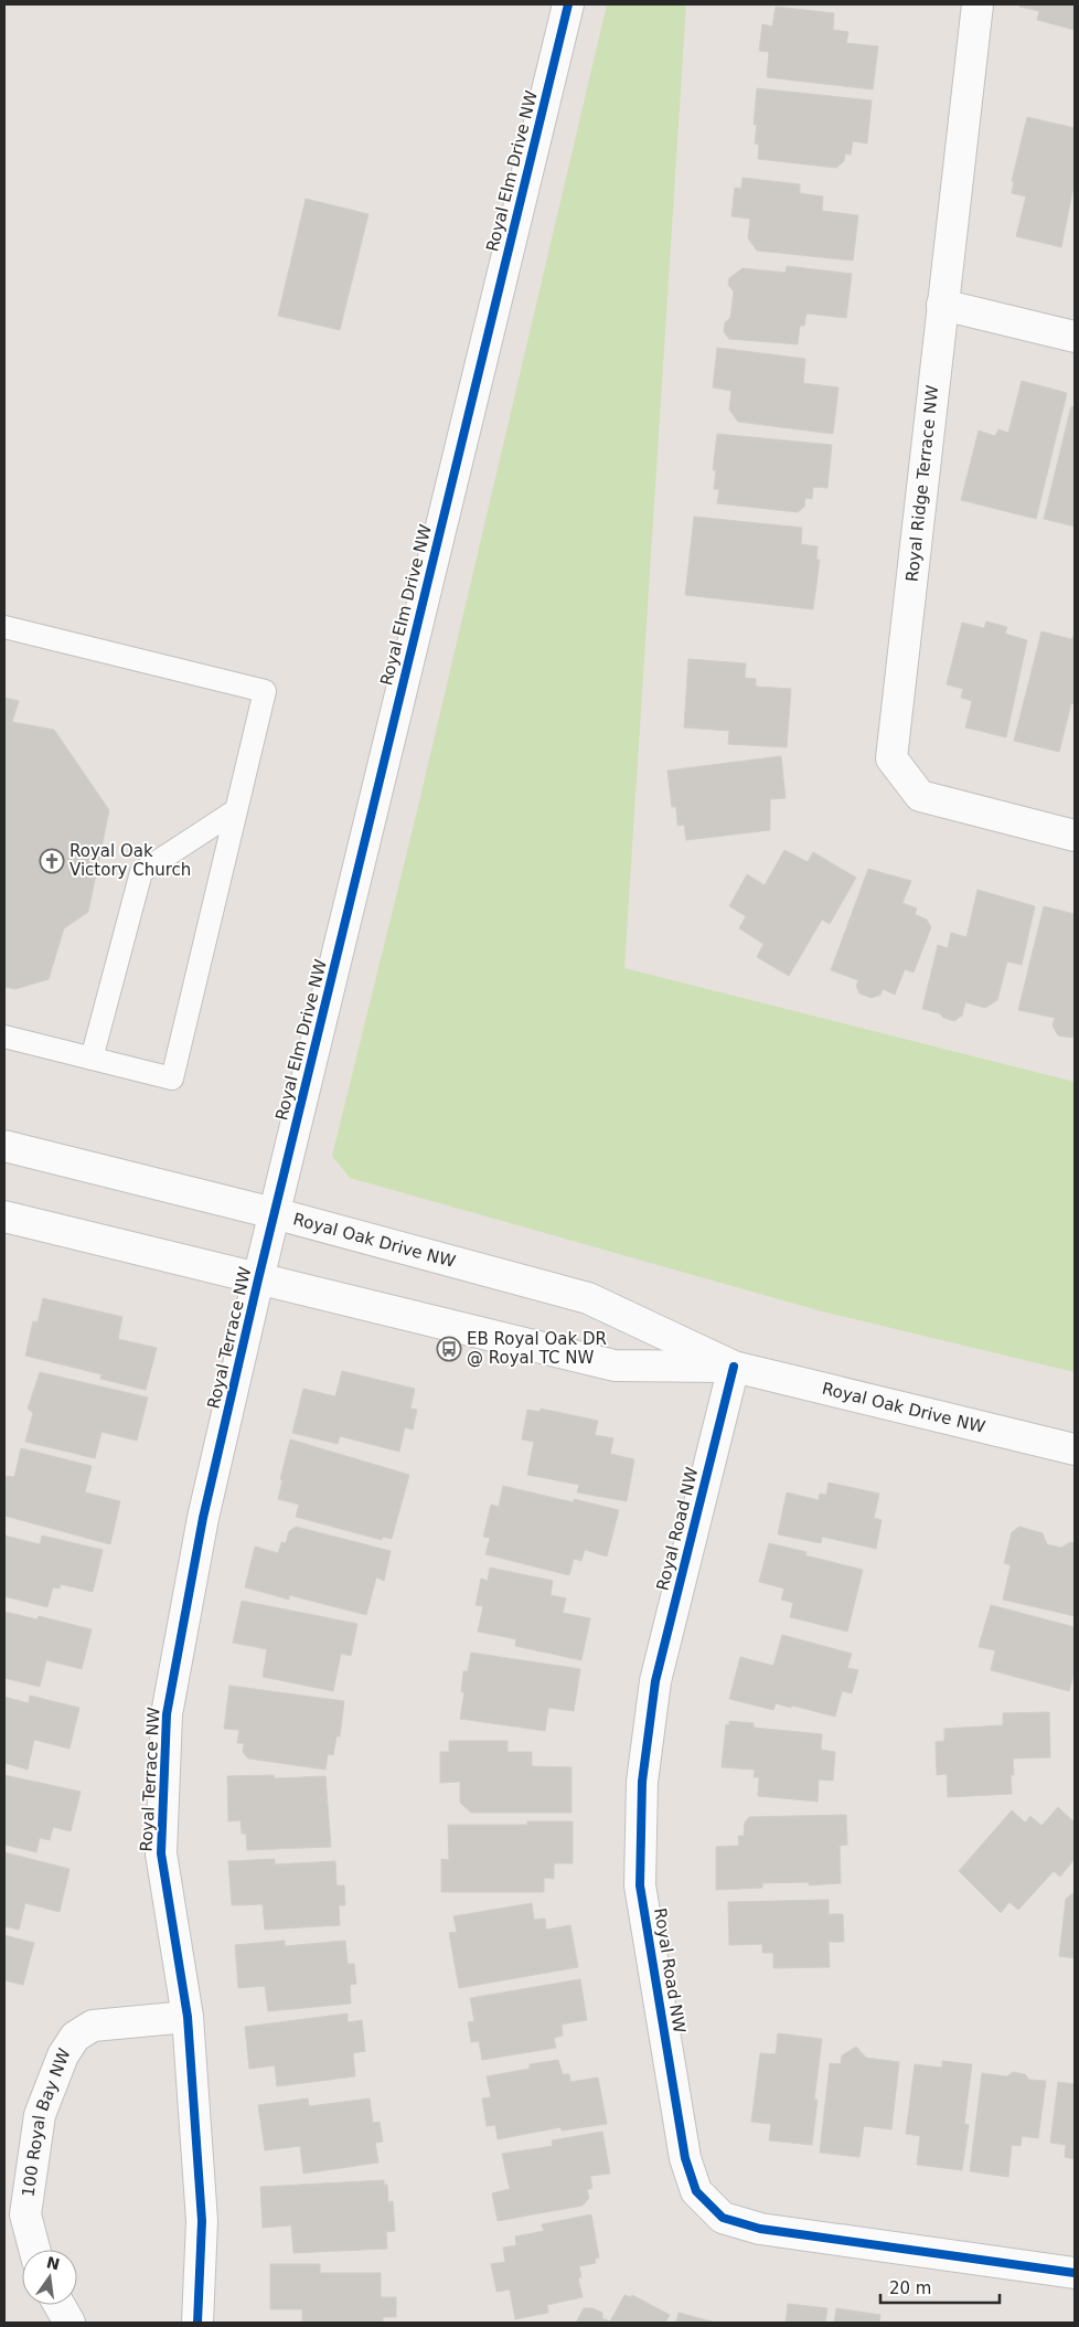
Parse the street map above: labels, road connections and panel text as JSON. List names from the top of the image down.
{
  "streets": {
    "street": [
      "Royal Elm Drive NW",
      "Royal Ridge Terrace NW",
      "Royal Oak Drive NW",
      "Royal Terrace NW",
      "Royal Road NW",
      "100 Royal Bay NW"
    ]
  },
  "crossings": [
    ["Royal Elm Drive NW", "Royal Oak Drive NW"],
    ["Royal Elm Drive NW", "Royal Terrace NW"],
    ["Royal Oak Drive NW", "Royal Terrace NW"],
    ["Royal Oak Drive NW", "Royal Road NW"],
    ["Royal Terrace NW", "100 Royal Bay NW"]
  ],
  "places": {
    "church": ["Royal Oak Victory Church"],
    "bus stop": ["EB Royal Oak DR @ Royal TC NW"]
  },
  "scale_bar": "20 m",
  "north": "top"
}
